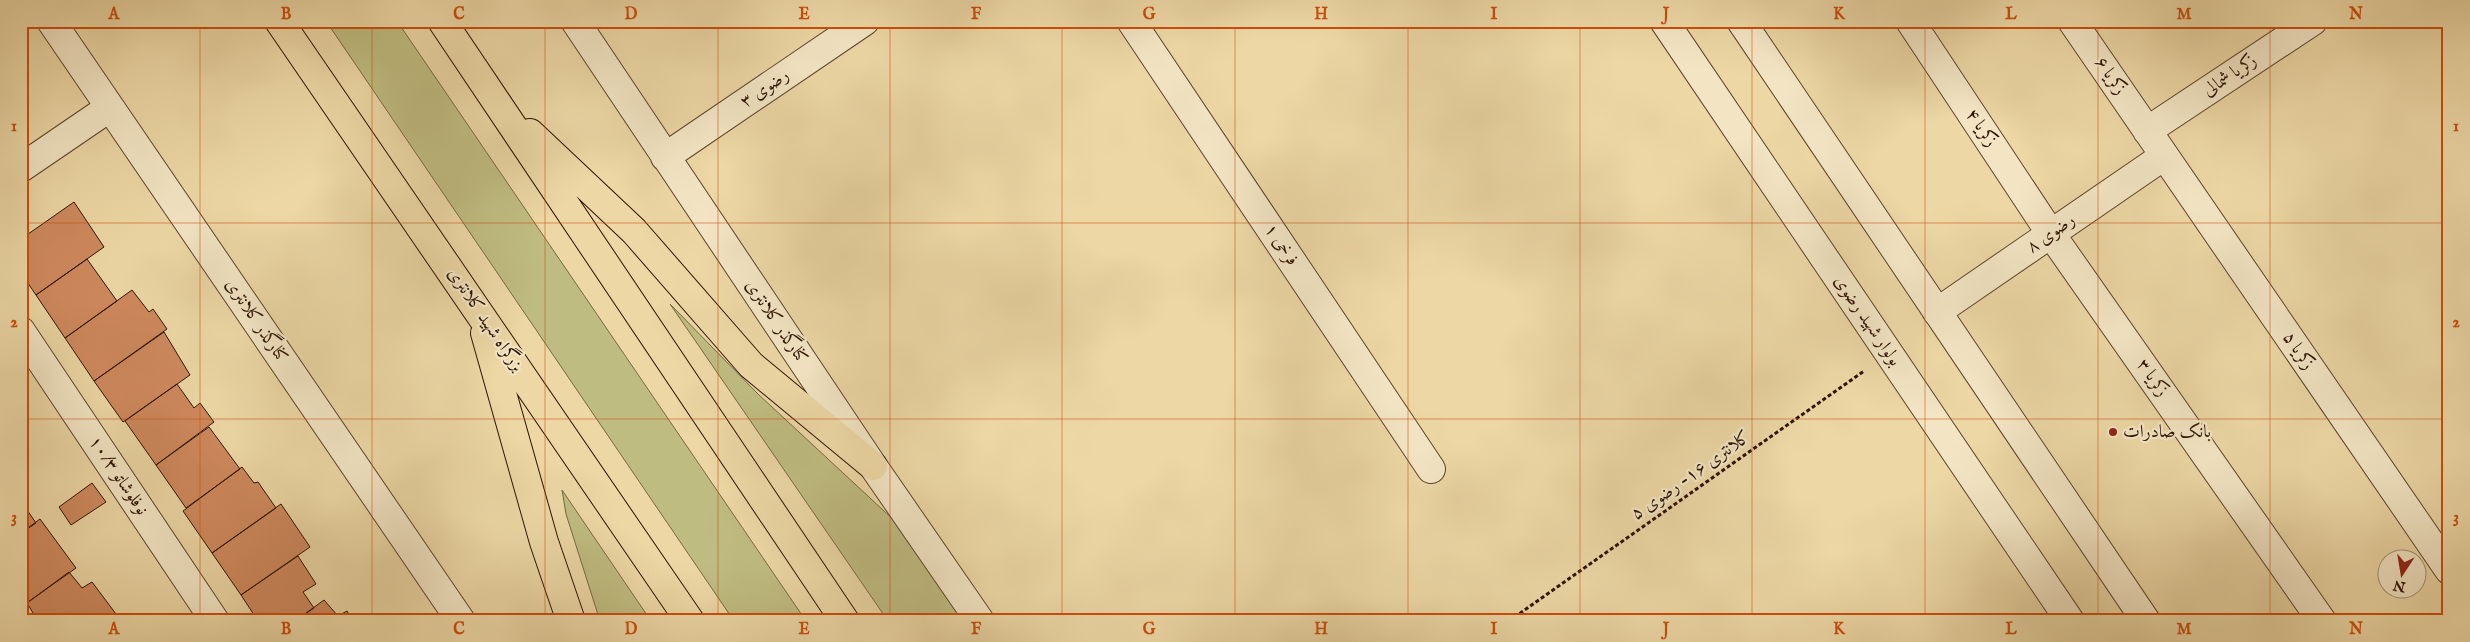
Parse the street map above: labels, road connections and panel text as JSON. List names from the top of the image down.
{
  "streets": {
    "highway": ["بزرگراه شهید کلانتری"],
    "street": [
      "زکریا ۶",
      "زکریا شمالی",
      "رضوی ۳",
      "زکریا ۴",
      "رضوی ۸",
      "فرخی ۱",
      "کنارگذر کلانتری",
      "بولوار شهید رضوی",
      "زکریا ۵",
      "زکریا ۳",
      "نوفلوشاتو ۱۰/۳"
    ],
    "path": ["کلانتری ۱۶- رضوی ۵"]
  },
  "crossings": [
    ["زکریا ۶", "زکریا شمالی"],
    ["زکریا ۶", "زکریا ۵"],
    ["زکریا شمالی", "زکریا ۵"],
    ["رضوی ۳", "کنارگذر کلانتری"],
    ["زکریا ۴", "رضوی ۸"],
    ["زکریا ۴", "زکریا ۳"],
    ["رضوی ۸", "زکریا ۵"],
    ["رضوی ۸", "زکریا ۳"],
    ["بولوار شهید رضوی", "کلانتری ۱۶- رضوی ۵"]
  ],
  "places": ["بانک صادرات"],
  "north": "bottom",
  "grid": {
    "columns": [
      "A",
      "B",
      "C",
      "D",
      "E",
      "F",
      "G",
      "H",
      "I",
      "J",
      "K",
      "L",
      "M",
      "N"
    ],
    "rows": ["1", "2", "3"]
  }
}
